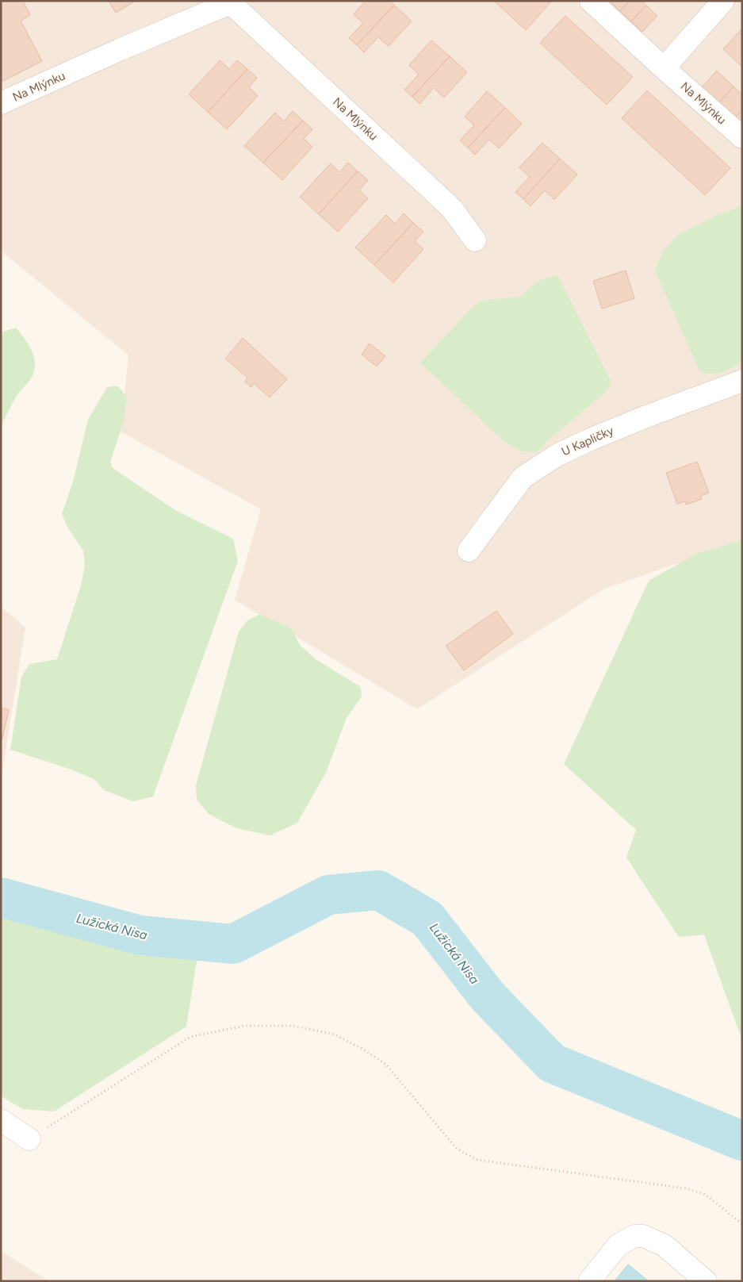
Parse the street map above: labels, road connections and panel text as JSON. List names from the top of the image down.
{
  "streets": {
    "street": ["Na Mlýnku", "U Kapličky"]
  },
  "water": ["Lužická Nisa"]
}
